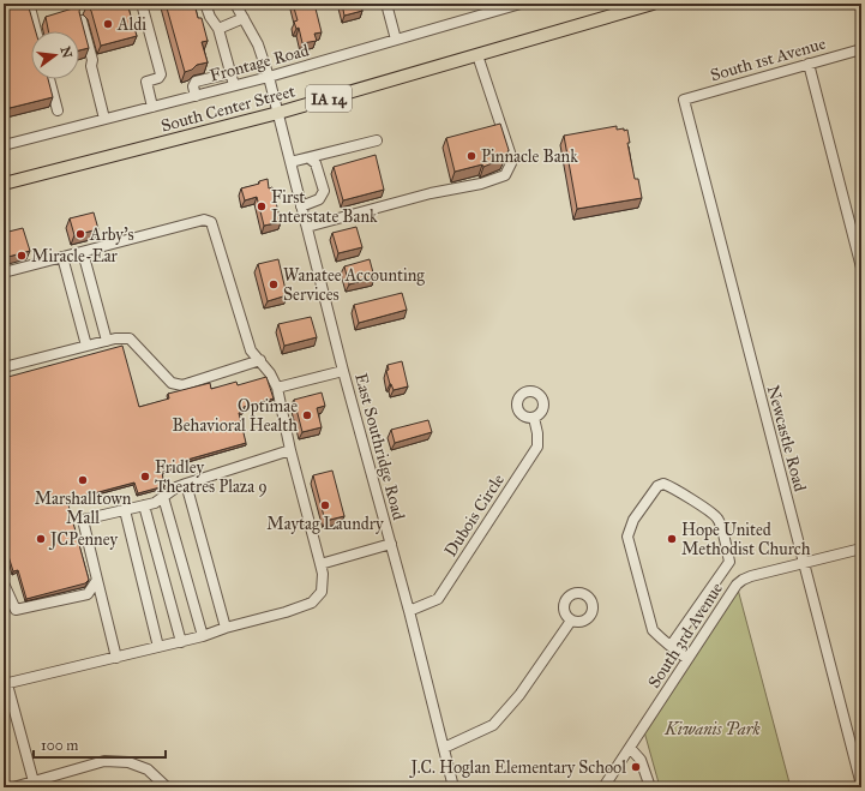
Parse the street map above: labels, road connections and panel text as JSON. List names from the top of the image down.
{
  "streets": {
    "main road": ["IA 14", "South Center Street"],
    "street": [
      "South 1st Avenue",
      "Frontage Road",
      "Newcastle Road",
      "East Southridge Road",
      "Dubois Circle",
      "South 3rd Avenue"
    ]
  },
  "crossings": [
    ["South 1st Avenue", "Newcastle Road"],
    ["Frontage Road", "East Southridge Road"],
    ["South Center Street", "East Southridge Road"],
    ["Newcastle Road", "South 3rd Avenue"],
    ["East Southridge Road", "Dubois Circle"]
  ],
  "parks": ["Kiwanis Park"],
  "places": [
    "Aldi",
    "Pinnacle Bank",
    "First Interstate Bank",
    "Arby's",
    "Miracle-Ear",
    "Wanatee Accounting Services",
    "Optimae Behavioral Health",
    "Fridley Theatres Plaza 9",
    "Marshalltown Mall",
    "Maytag Laundry",
    "JCPenney",
    "Hope United Methodist Church",
    "J.C. Hoglan Elementary School"
  ],
  "scale_bar": "100 m",
  "north": "right"
}
